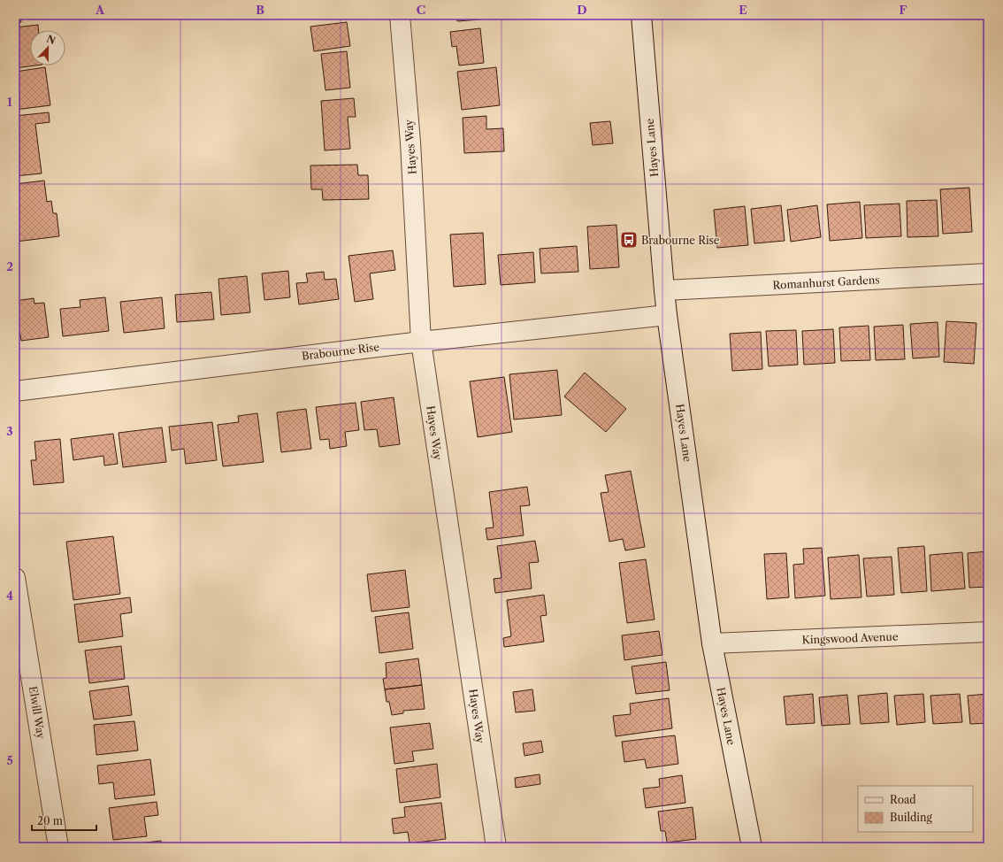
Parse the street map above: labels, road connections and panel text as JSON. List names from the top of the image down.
{
  "streets": {
    "street": [
      "Hayes Way",
      "Hayes Lane",
      "Romanhurst Gardens",
      "Brabourne Rise",
      "Kingswood Avenue",
      "Elwill Way"
    ]
  },
  "crossings": [
    ["Hayes Way", "Brabourne Rise"],
    ["Hayes Lane", "Romanhurst Gardens"],
    ["Hayes Lane", "Brabourne Rise"],
    ["Hayes Lane", "Kingswood Avenue"]
  ],
  "places": {
    "bus stop": ["Brabourne Rise"]
  },
  "legend": ["Road", "Building"],
  "scale_bar": "20 m",
  "north": "top",
  "grid": {
    "columns": [
      "A",
      "B",
      "C",
      "D",
      "E",
      "F"
    ],
    "rows": [
      "1",
      "2",
      "3",
      "4",
      "5"
    ]
  }
}
